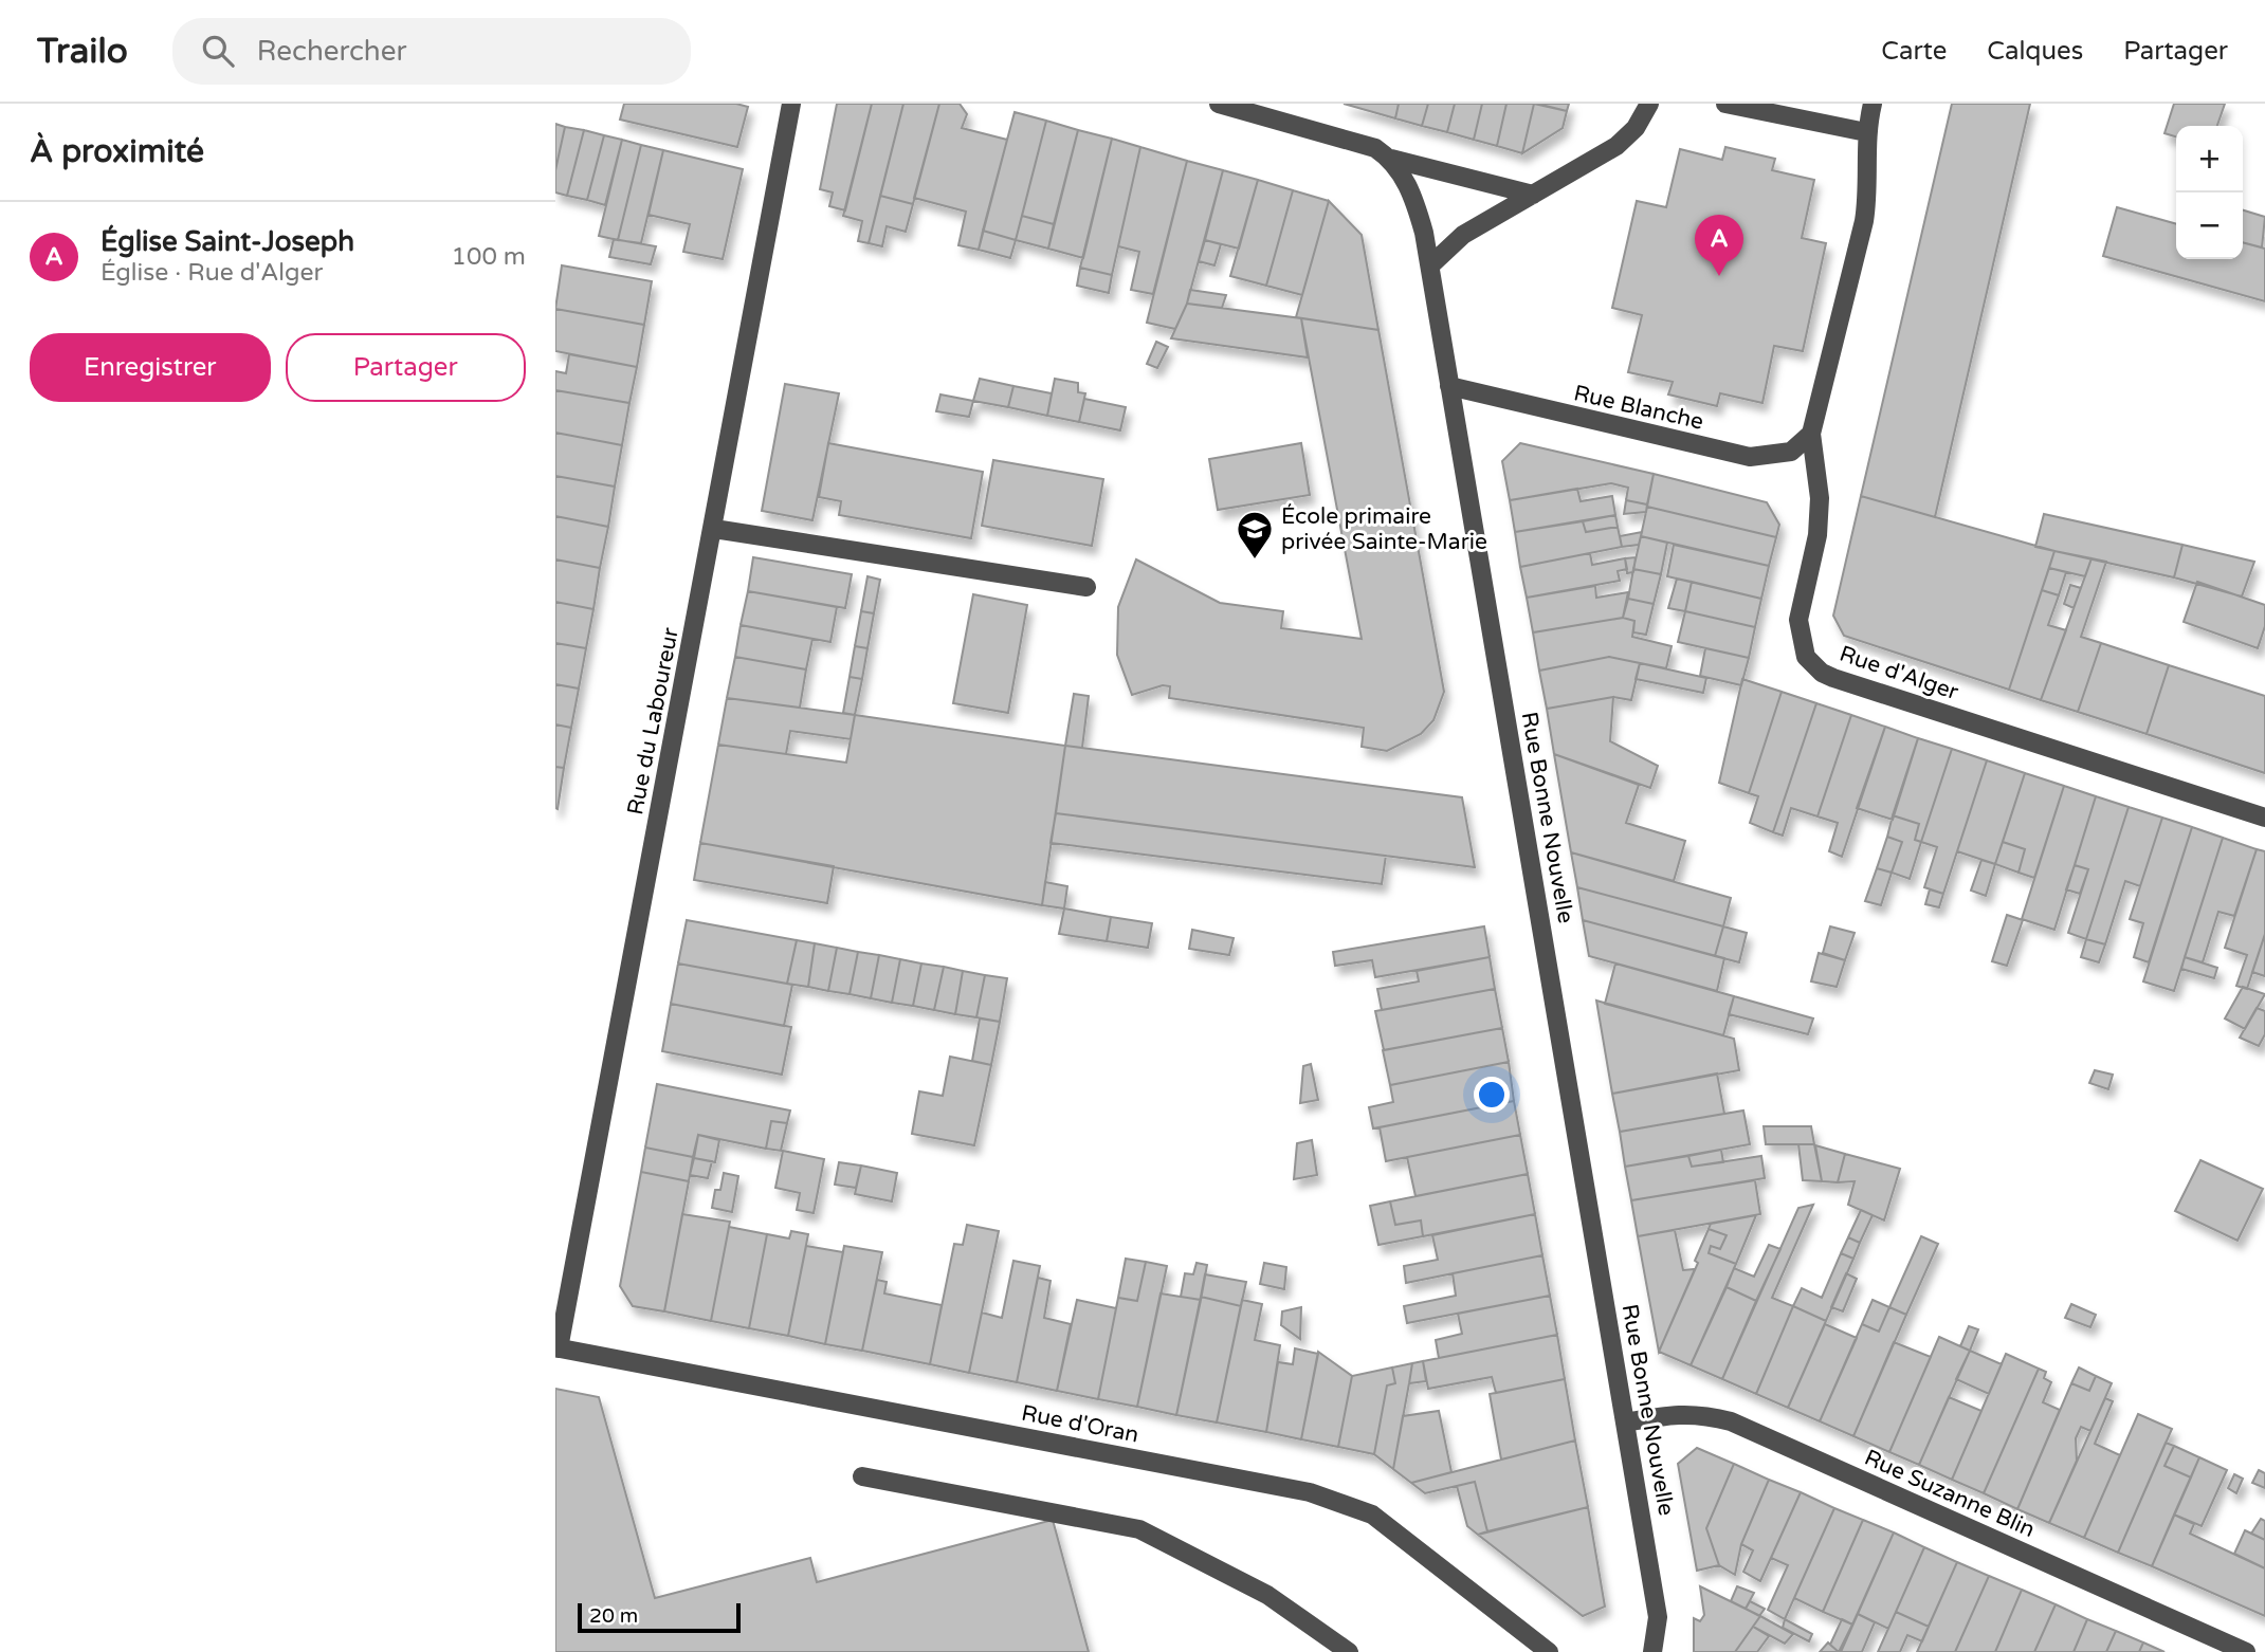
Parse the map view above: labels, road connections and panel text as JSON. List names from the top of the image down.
{
  "streets": {
    "street": [
      "Rue Blanche",
      "Rue d'Alger",
      "Rue du Laboureur",
      "Rue Bonne Nouvelle",
      "Rue d'Oran",
      "Rue Suzanne Blin"
    ]
  },
  "crossings": [
    ["Rue Blanche", "Rue d'Alger"],
    ["Rue Blanche", "Rue Bonne Nouvelle"],
    ["Rue du Laboureur", "Rue d'Oran"],
    ["Rue Bonne Nouvelle", "Rue Suzanne Blin"]
  ],
  "places": {
    "school or university": ["École primaire privée Sainte-Marie"]
  },
  "scale_bar": "20 m",
  "page": {
    "header": "Trailo",
    "search": "Rechercher",
    "nav": ["Carte", "Calques", "Partager"],
    "heading": "À proximité",
    "map_buttons": ["+", "−"],
    "list": [
      {
        "mark": "A",
        "name": "Église Saint-Joseph",
        "note": "Église · Rue d'Alger",
        "value": "100 m"
      }
    ],
    "pins": "A",
    "buttons": ["Enregistrer", "Partager"],
    "scale": "20 m"
  }
}
